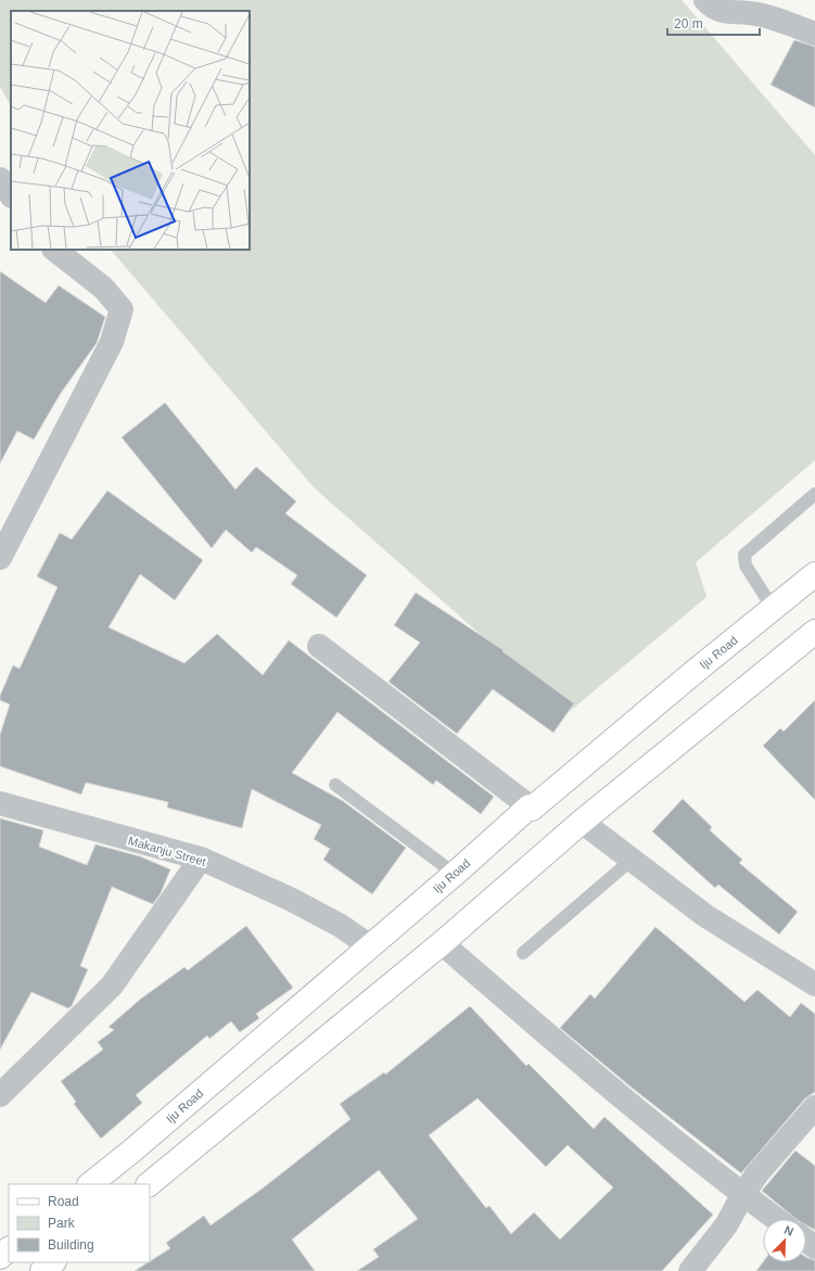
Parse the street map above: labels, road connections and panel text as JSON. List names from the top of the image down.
{
  "streets": {
    "main road": ["Iju Road"],
    "street": ["Makanju Street"]
  },
  "crossings": [
    ["Iju Road", "Makanju Street"]
  ],
  "legend": ["Road", "Park", "Building"],
  "scale_bar": "20 m",
  "north": "top right"
}
